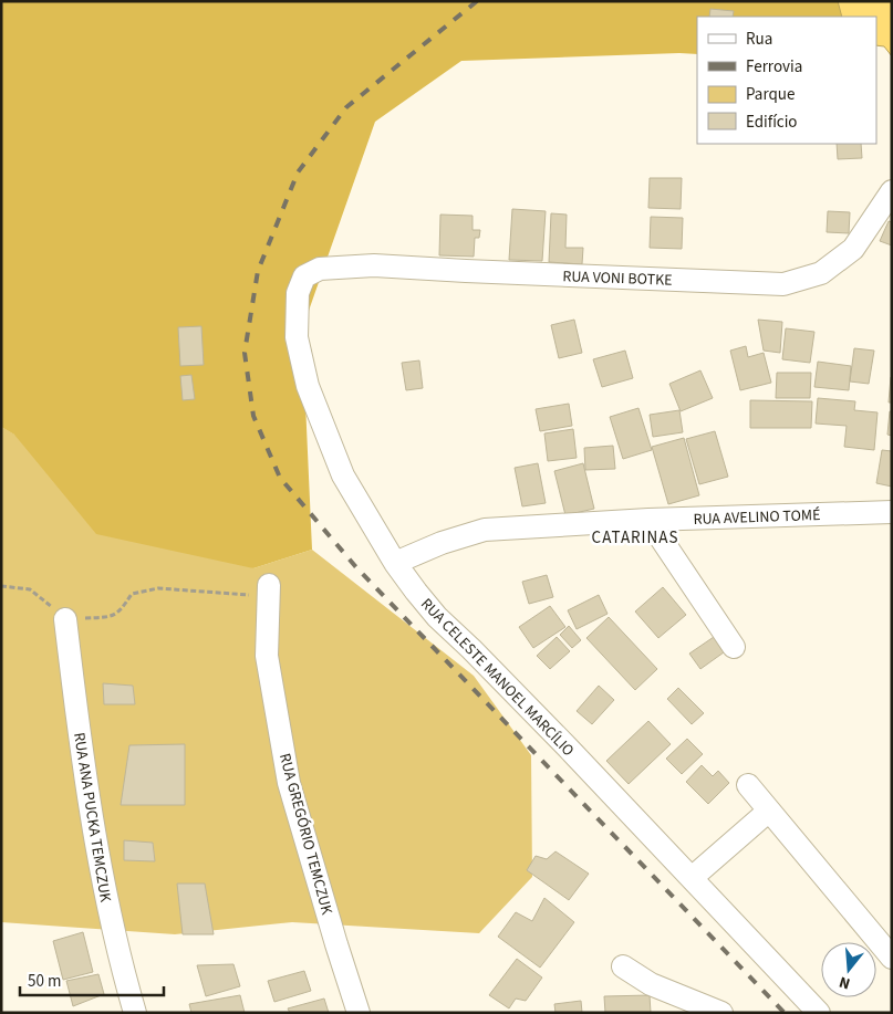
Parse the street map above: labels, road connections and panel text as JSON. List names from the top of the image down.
{
  "streets": {
    "street": [
      "RUA VONI BOTKE",
      "RUA AVELINO TOMÉ",
      "RUA CELESTE MANOEL MARCÍLIO",
      "RUA ANA PUCKA TEMCZUK",
      "RUA GREGÓRIO TEMCZUK"
    ]
  },
  "crossings": [
    ["RUA VONI BOTKE", "RUA CELESTE MANOEL MARCÍLIO"],
    ["RUA AVELINO TOMÉ", "RUA CELESTE MANOEL MARCÍLIO"]
  ],
  "districts": ["CATARINAS"],
  "legend": [
    "Rua",
    "Ferrovia",
    "Parque",
    "Edifício"
  ],
  "scale_bar": "50 m",
  "north": "bottom"
}
